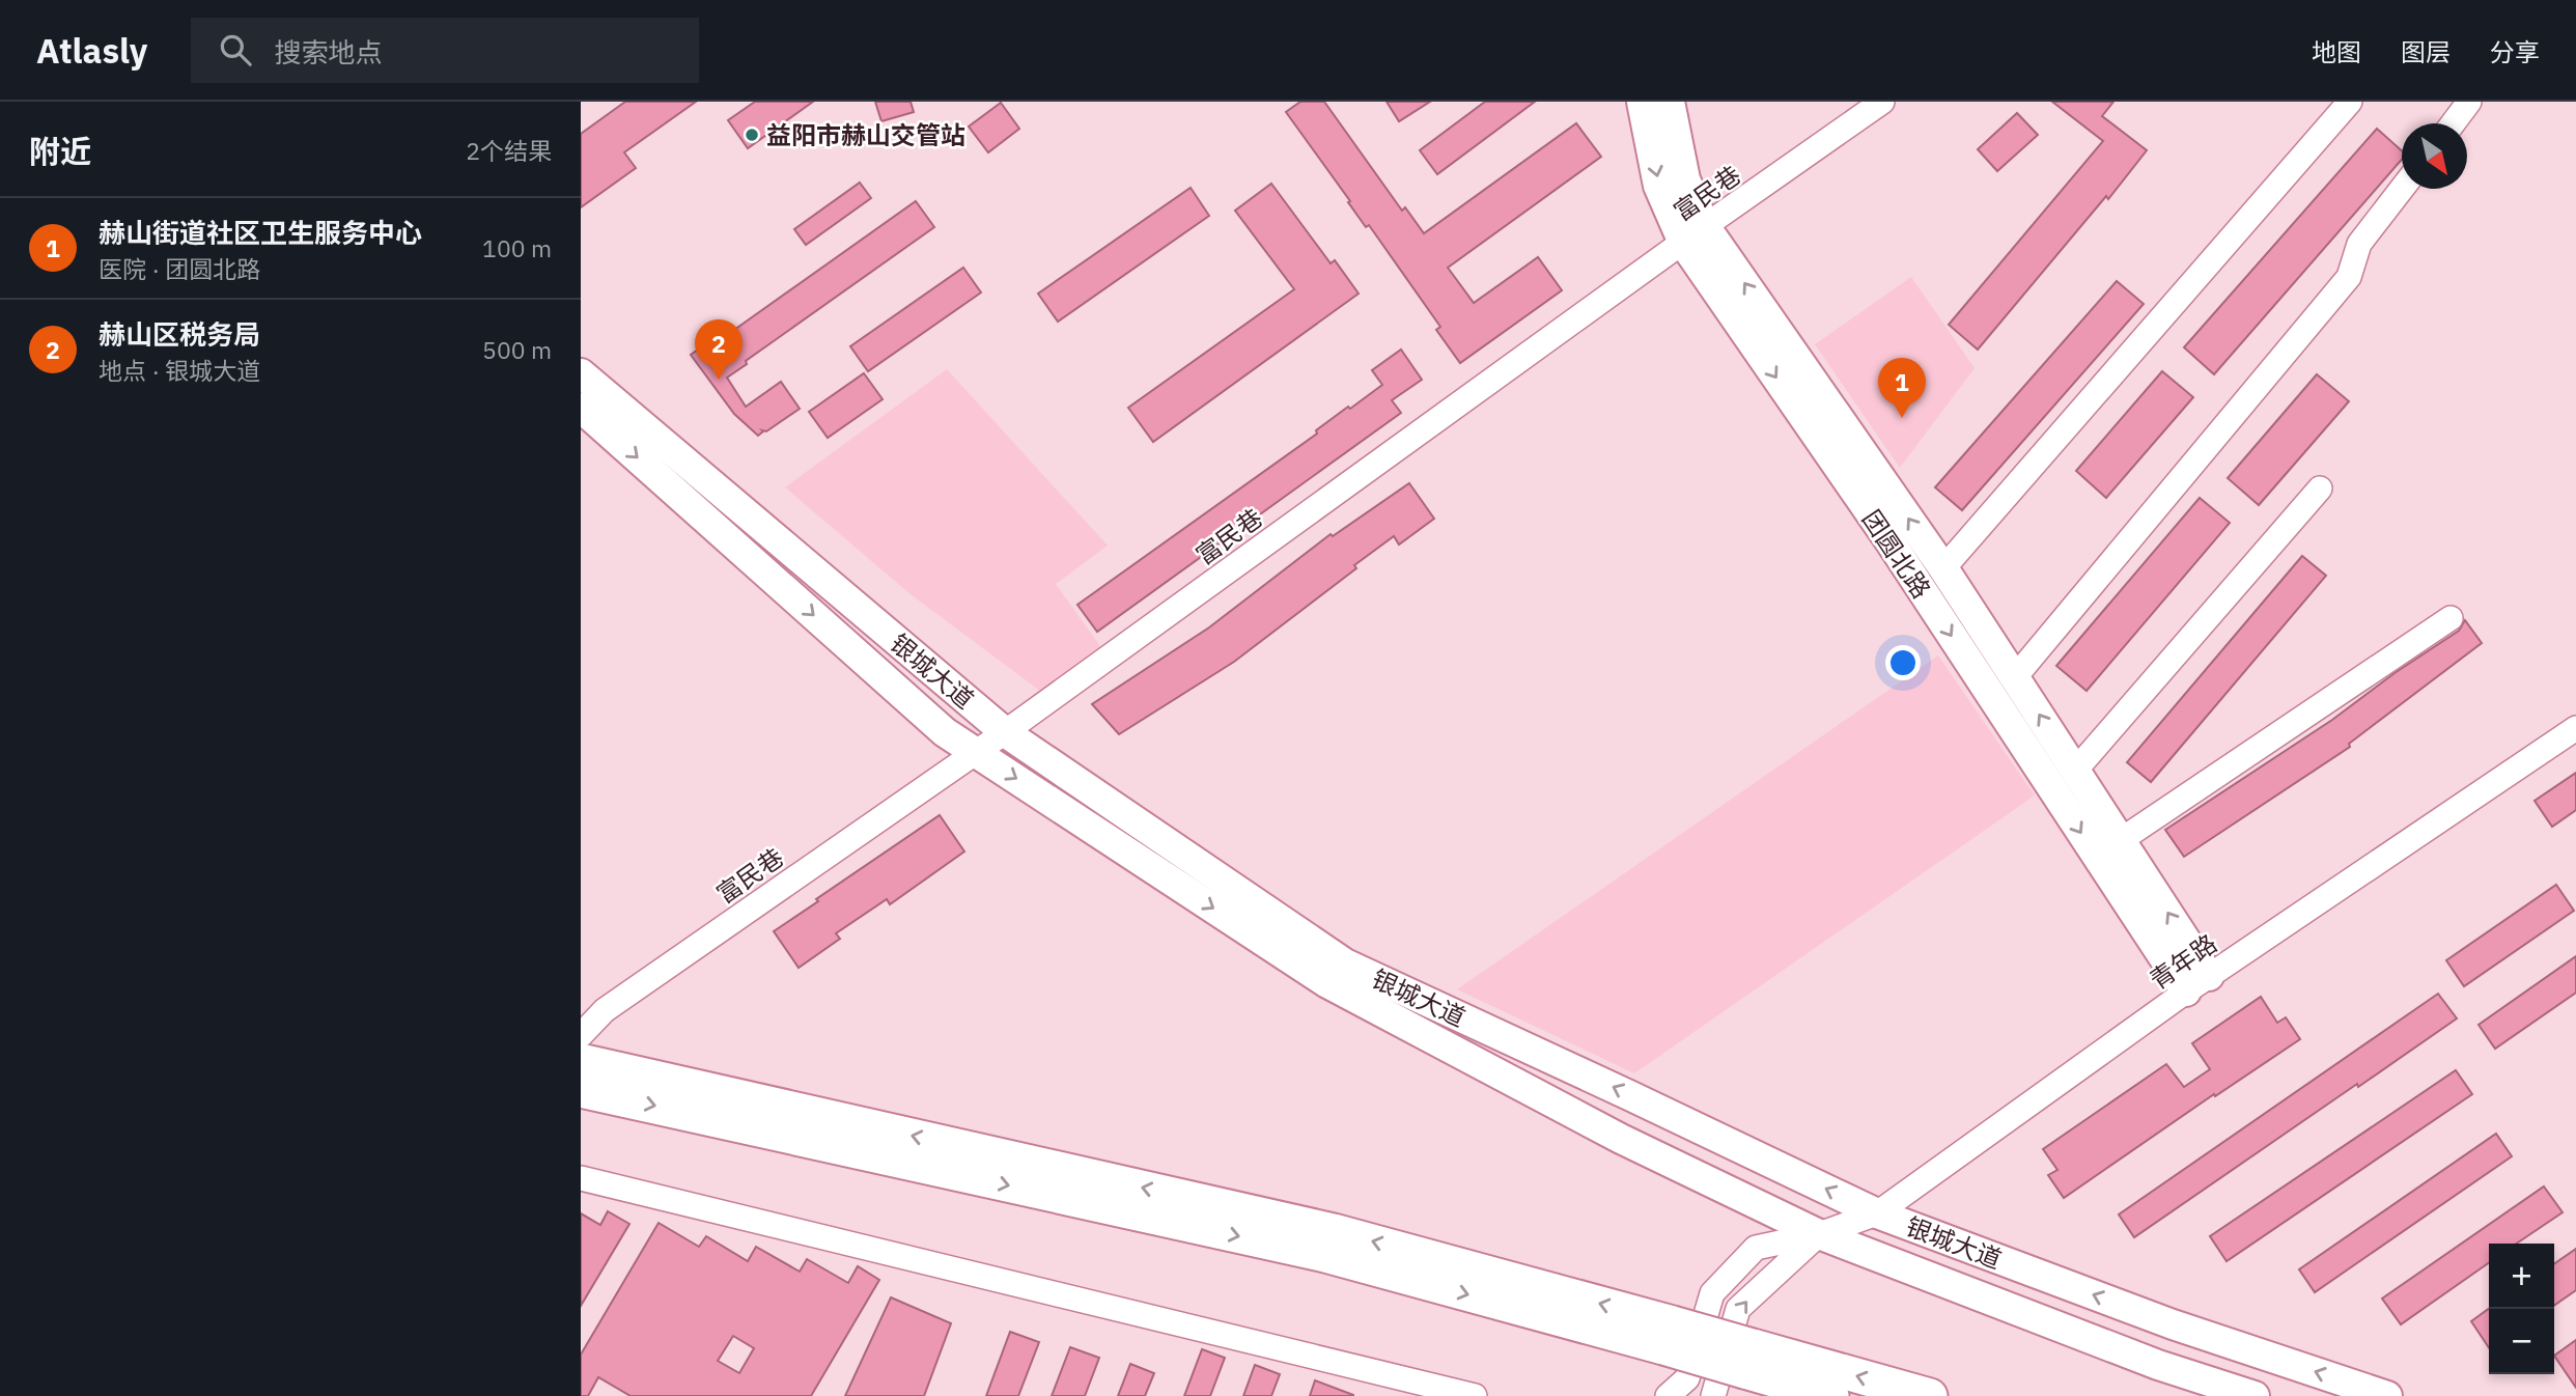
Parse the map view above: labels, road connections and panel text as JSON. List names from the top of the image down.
{
  "streets": {
    "main road": ["团圆北路", "银城大道"],
    "street": ["富民巷", "青年路"]
  },
  "crossings": [
    ["富民巷", "团圆北路"],
    ["富民巷", "银城大道"],
    ["团圆北路", "青年路"],
    ["银城大道", "青年路"]
  ],
  "places": ["益阳市赫山交管站"],
  "north": "bottom right",
  "page": {
    "header": "Atlasly",
    "search": "搜索地点",
    "nav": ["地图", "图层", "分享"],
    "heading": ["附近", "2个结果"],
    "list": [
      {
        "mark": "1",
        "name": "赫山街道社区卫生服务中心",
        "note": "医院 · 团圆北路",
        "value": "100 m"
      },
      {
        "mark": "2",
        "name": "赫山区税务局",
        "note": "地点 · 银城大道",
        "value": "500 m"
      }
    ],
    "pins": ["2", "1"],
    "map_buttons": ["+", "−"]
  }
}
